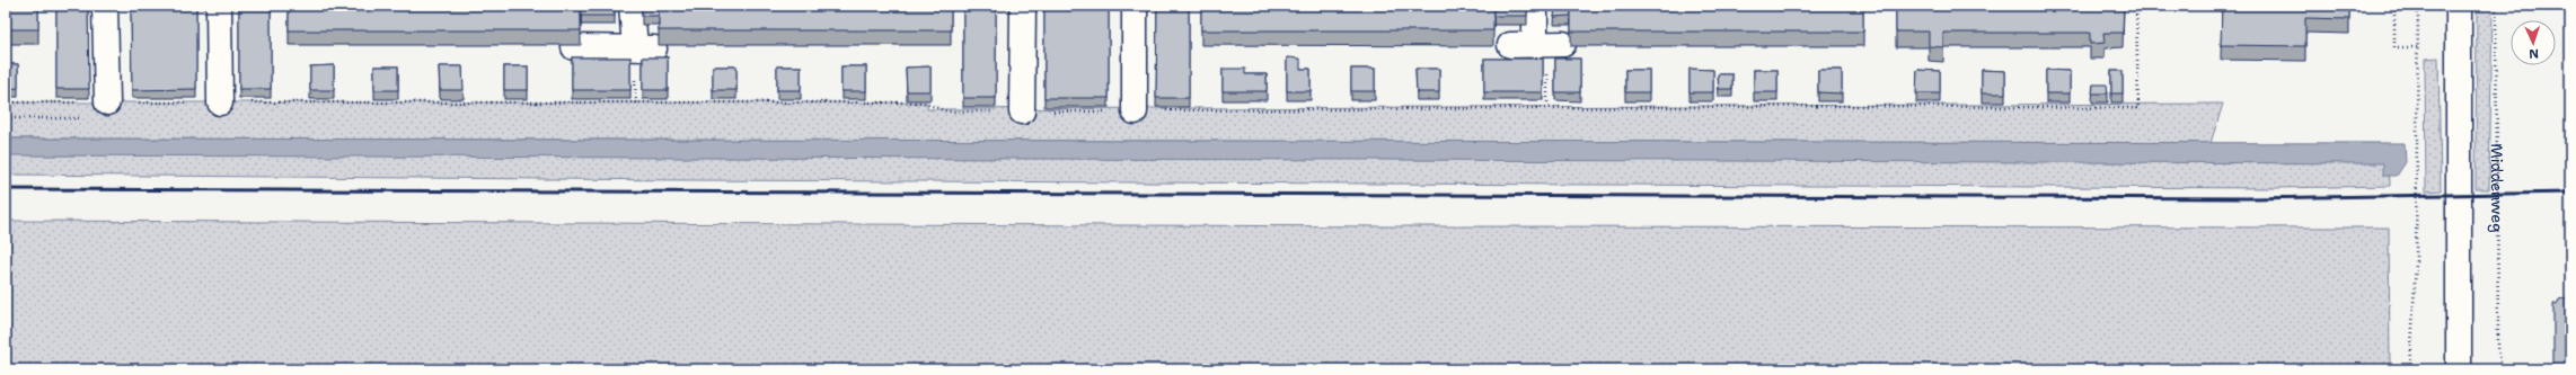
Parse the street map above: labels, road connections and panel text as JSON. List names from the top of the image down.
{
  "streets": {
    "path": ["Middenweg"]
  },
  "north": "bottom"
}
